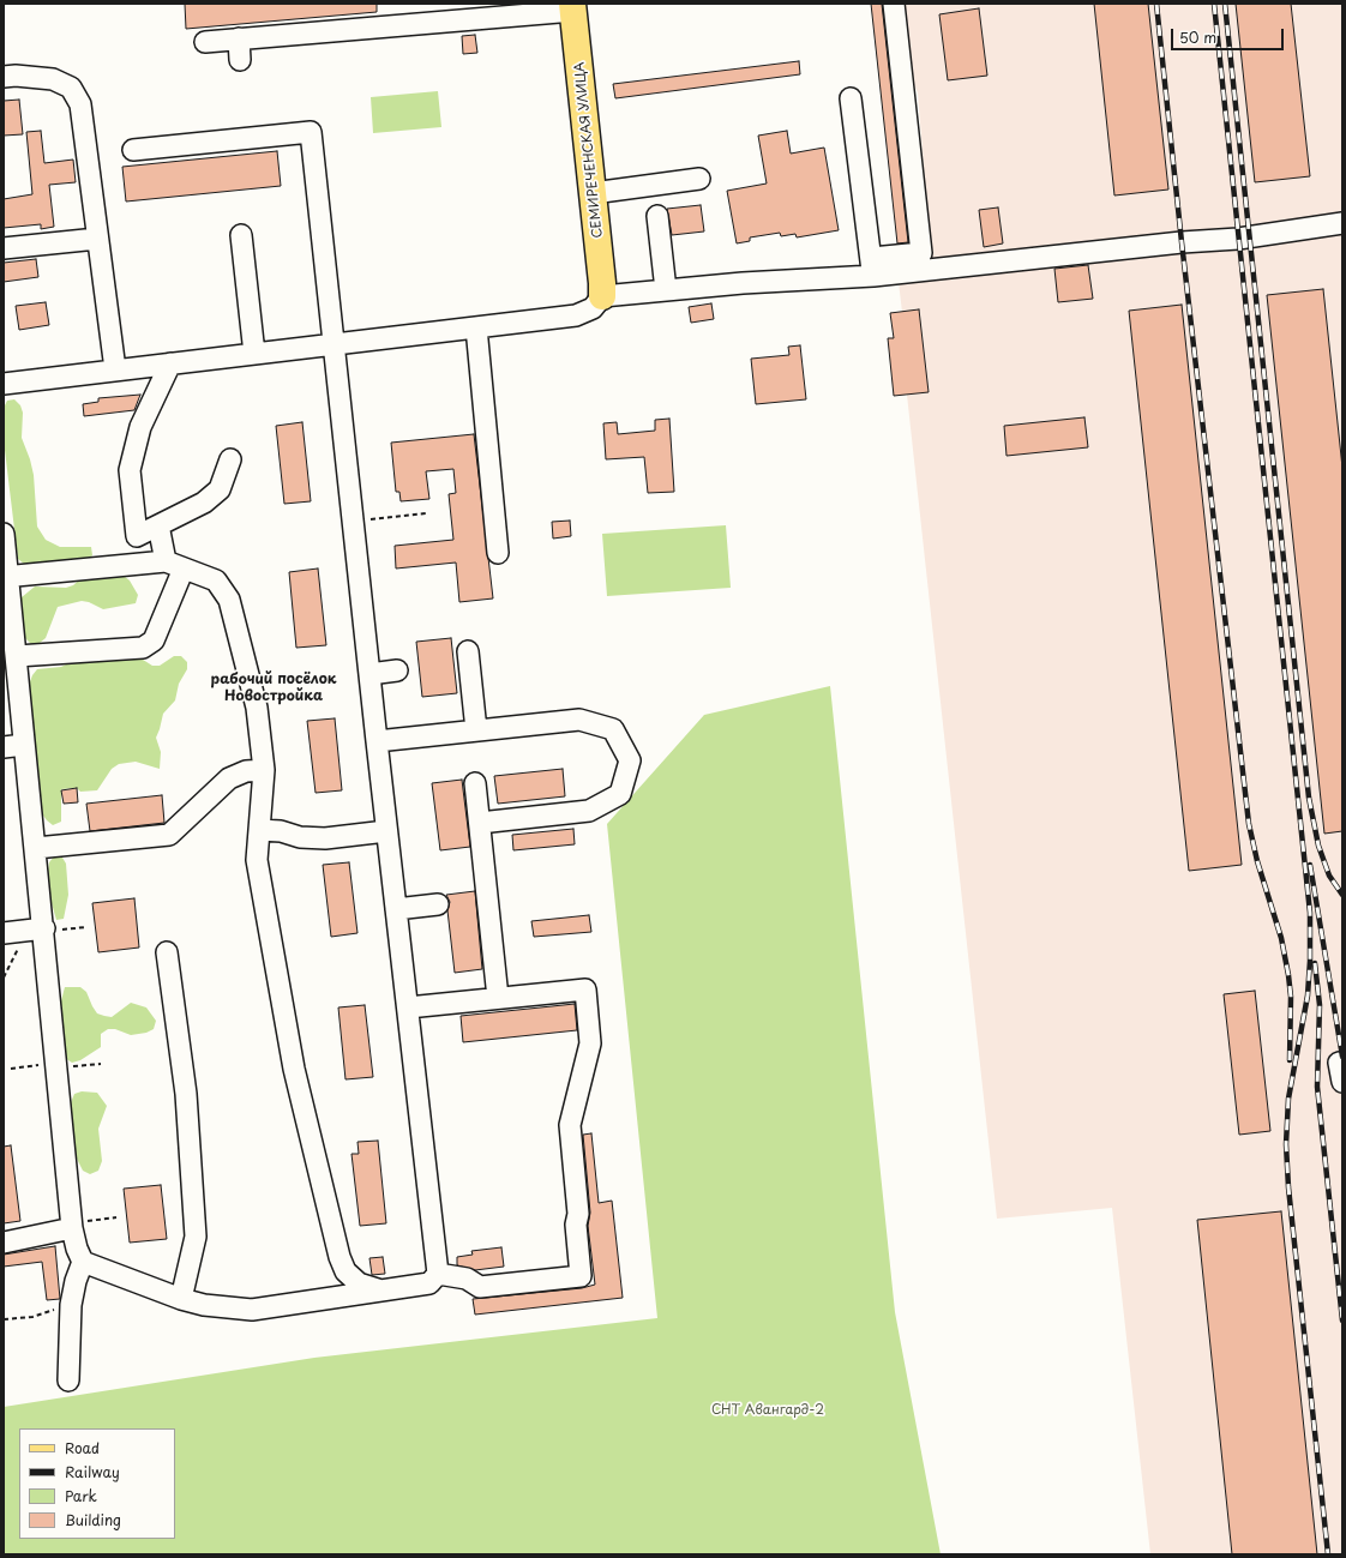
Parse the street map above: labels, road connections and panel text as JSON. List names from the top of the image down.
{
  "streets": {
    "main road": ["СЕМИРЕЧЕНСКАЯ УЛИЦА"]
  },
  "districts": ["рабочий посёлок Новостройка"],
  "parks": ["СНТ Авангард-2"],
  "legend": [
    "Road",
    "Railway",
    "Park",
    "Building"
  ],
  "scale_bar": "50 m"
}
